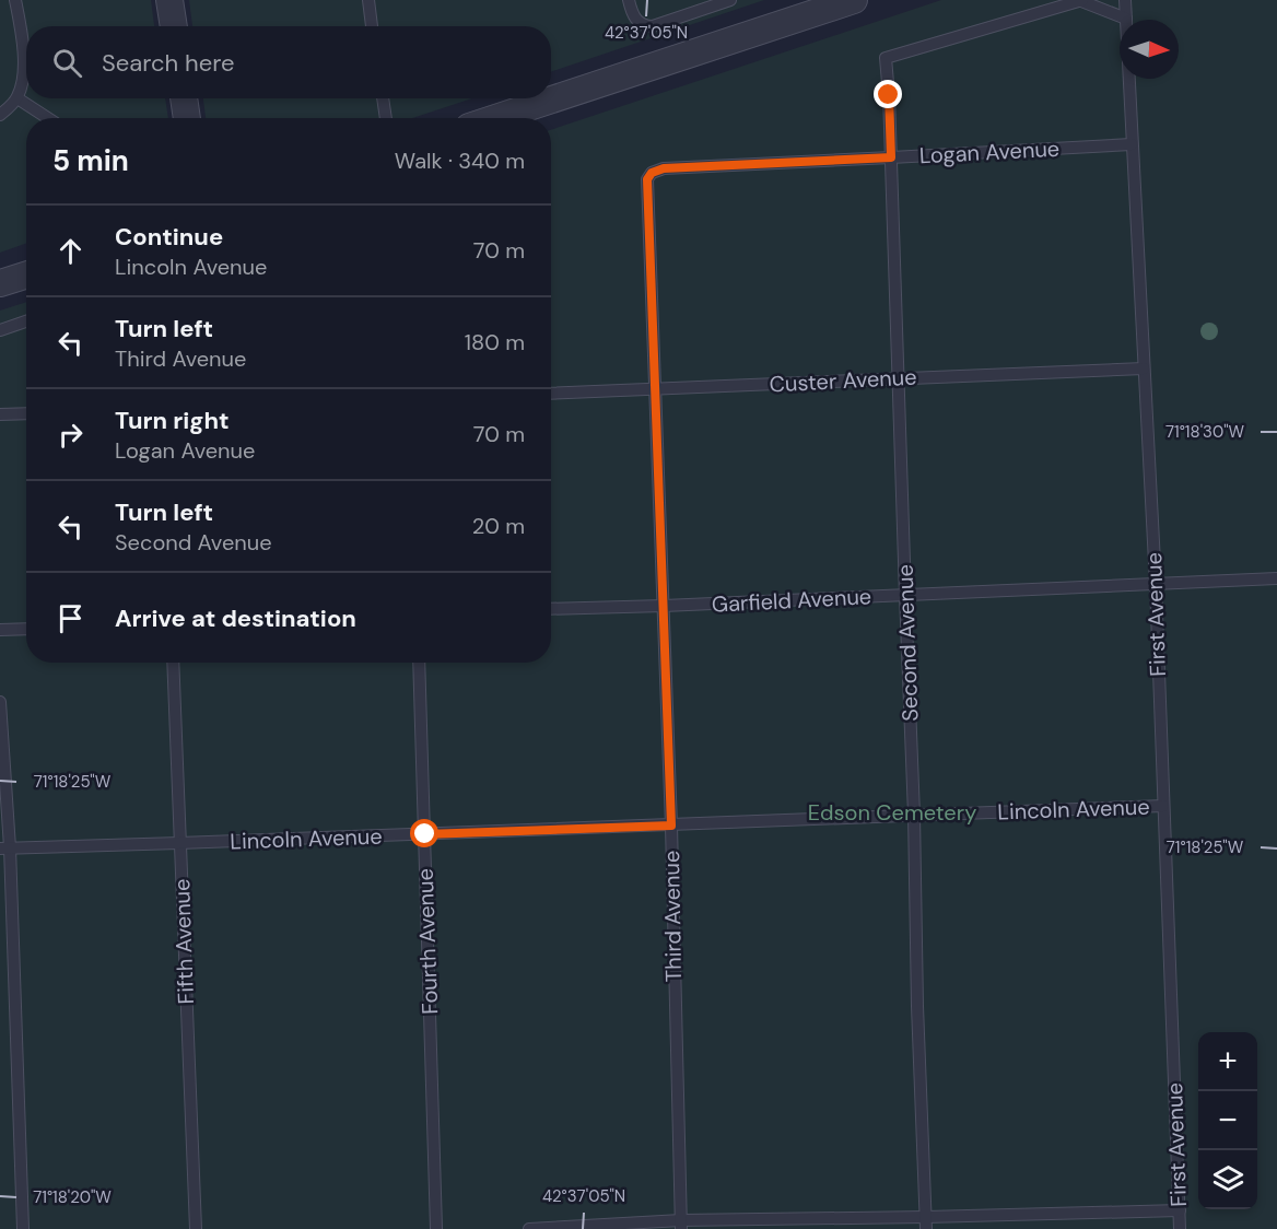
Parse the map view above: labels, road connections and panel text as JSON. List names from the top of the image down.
{
  "streets": {
    "lane": [
      "Logan Avenue",
      "Custer Avenue",
      "Garfield Avenue",
      "First Avenue",
      "Second Avenue",
      "Lincoln Avenue",
      "Third Avenue",
      "Fifth Avenue",
      "Fourth Avenue"
    ]
  },
  "crossings": [
    ["Logan Avenue", "First Avenue"],
    ["Logan Avenue", "Second Avenue"],
    ["Logan Avenue", "Third Avenue"],
    ["Custer Avenue", "First Avenue"],
    ["Custer Avenue", "Second Avenue"],
    ["Custer Avenue", "Third Avenue"],
    ["Garfield Avenue", "First Avenue"],
    ["Garfield Avenue", "Second Avenue"],
    ["Garfield Avenue", "Third Avenue"],
    ["First Avenue", "Lincoln Avenue"],
    ["Second Avenue", "Lincoln Avenue"],
    ["Lincoln Avenue", "Third Avenue"],
    ["Lincoln Avenue", "Fifth Avenue"],
    ["Lincoln Avenue", "Fourth Avenue"]
  ],
  "parks": ["Edson Cemetery"],
  "north": "right",
  "page": {
    "search": "Search here",
    "heading": ["5 min", "Walk · 340 m"],
    "list": [
      ["Continue", "Lincoln Avenue", "70 m"],
      ["Turn left", "Third Avenue", "180 m"],
      ["Turn right", "Logan Avenue", "70 m"],
      ["Turn left", "Second Avenue", "20 m"],
      "Arrive at destination"
    ],
    "map_buttons": ["+", "−"]
  },
  "coordinates": [
    "42°37'05\"N",
    "71°18'30\"W",
    "71°18'25\"W",
    "71°18'20\"W"
  ]
}
